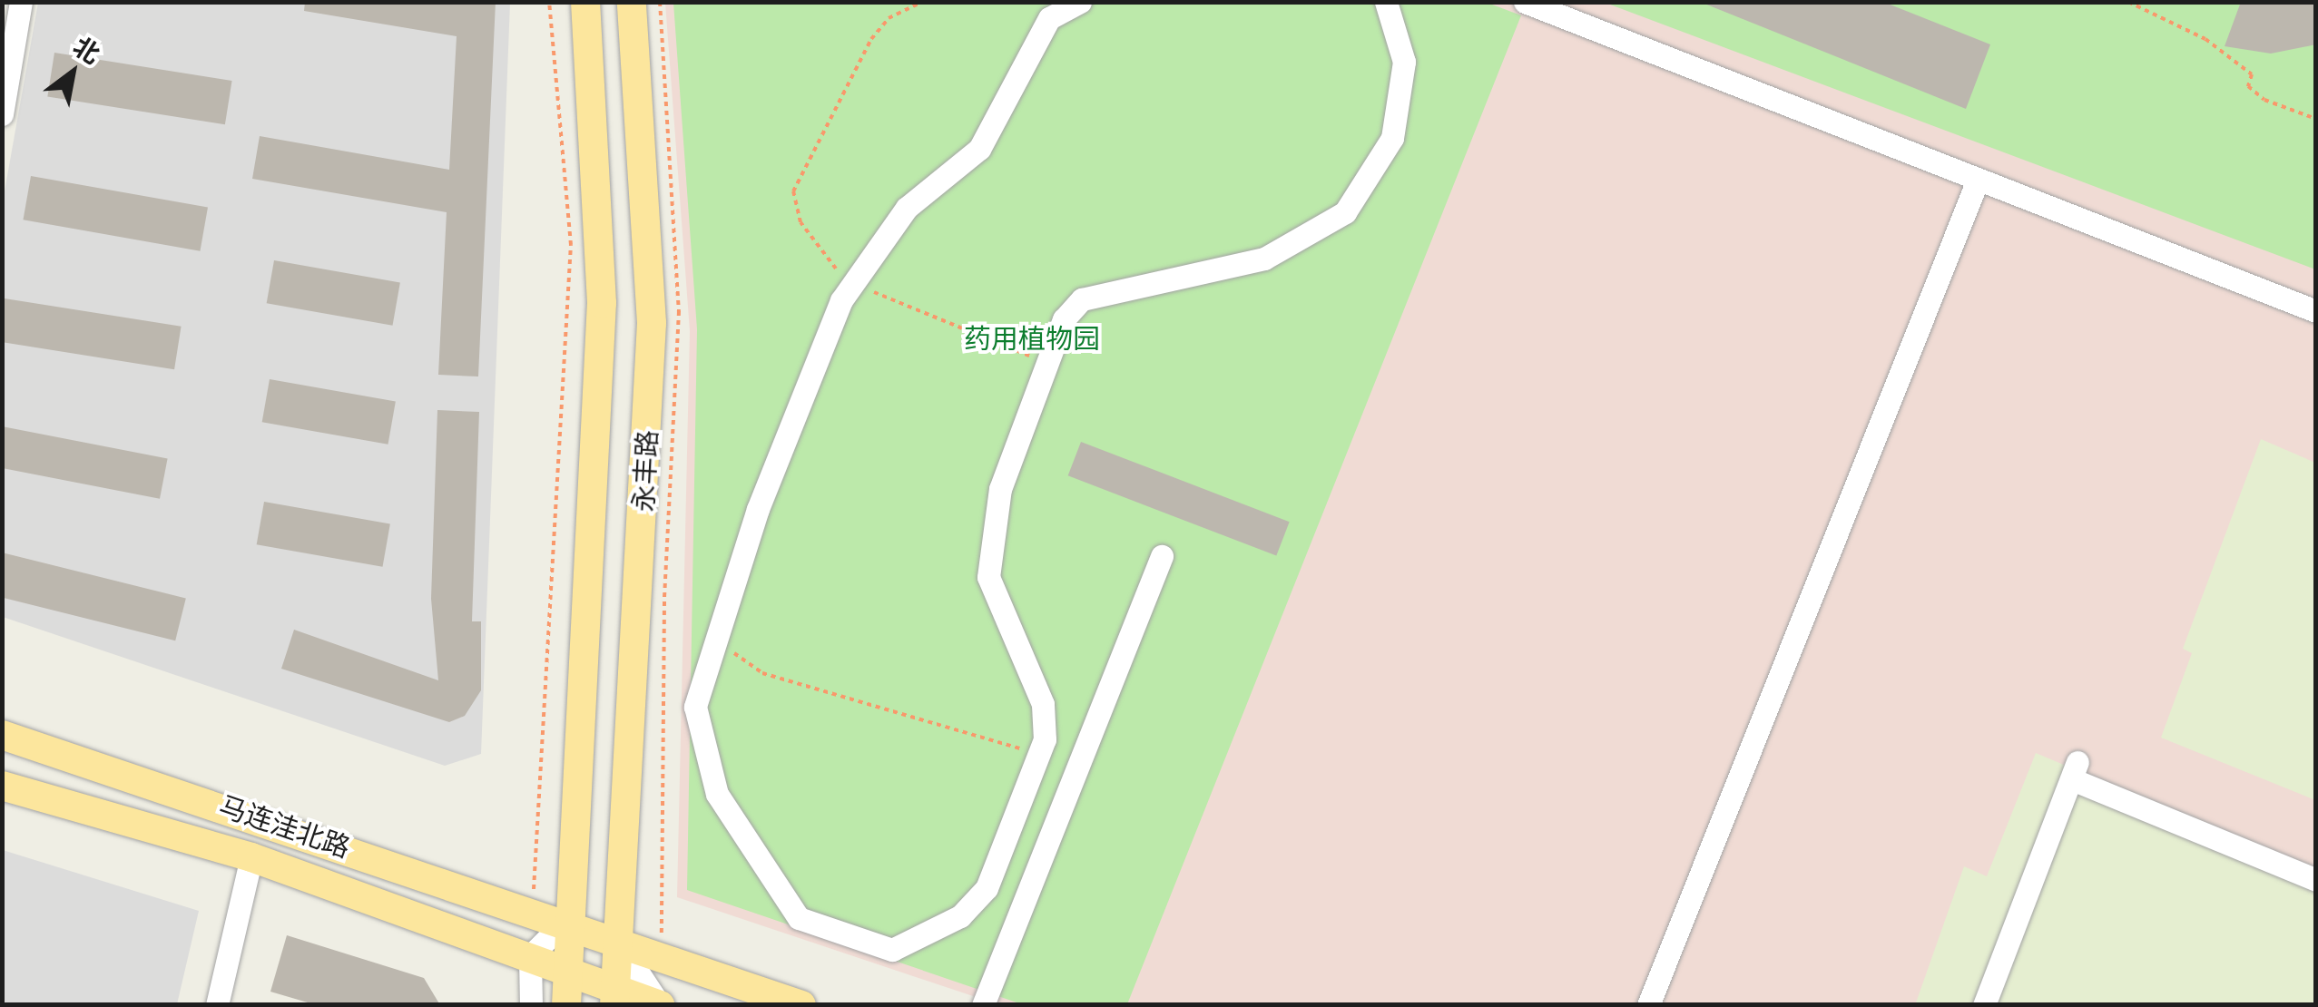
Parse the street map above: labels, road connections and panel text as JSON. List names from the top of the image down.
{
  "streets": {
    "main road": ["永丰路", "马连洼北路"]
  },
  "crossings": [
    ["永丰路", "马连洼北路"]
  ],
  "parks": ["药用植物园"],
  "north": "top right"
}
